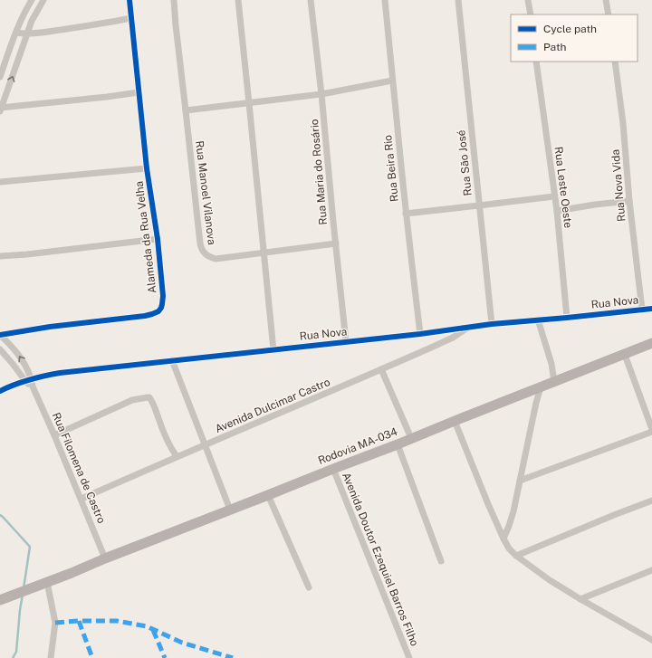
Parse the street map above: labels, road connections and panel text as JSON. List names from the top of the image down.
{
  "streets": {
    "main road": ["Rodovia MA-034"],
    "street": [
      "Rua São José",
      "Rua Beira Rio",
      "Rua Maria do Rosário",
      "Rua Nova Vida",
      "Rua Leste Oeste",
      "Rua Manoel Vilanova",
      "Alameda da Rua Velha",
      "Rua Nova",
      "Avenida Dulcimar Castro",
      "Rua Filomena de Castro",
      "Avenida Doutor Ezequiel Barros Filho"
    ]
  },
  "crossings": [
    ["Rua São José", "Rua Nova"],
    ["Rua Beira Rio", "Rua Nova"],
    ["Rua Maria do Rosário", "Rua Manoel Vilanova"],
    ["Rua Maria do Rosário", "Rua Nova"],
    ["Rua Nova Vida", "Rua Nova"],
    ["Rua Leste Oeste", "Rua Nova"],
    ["Alameda da Rua Velha", "Rua Nova"],
    ["Alameda da Rua Velha", "Rua Filomena de Castro"],
    ["Rua Nova", "Avenida Dulcimar Castro"],
    ["Avenida Dulcimar Castro", "Rua Filomena de Castro"],
    ["Rodovia MA-034", "Rua Filomena de Castro"],
    ["Rodovia MA-034", "Avenida Doutor Ezequiel Barros Filho"]
  ],
  "legend": ["Cycle path", "Path"]
}
